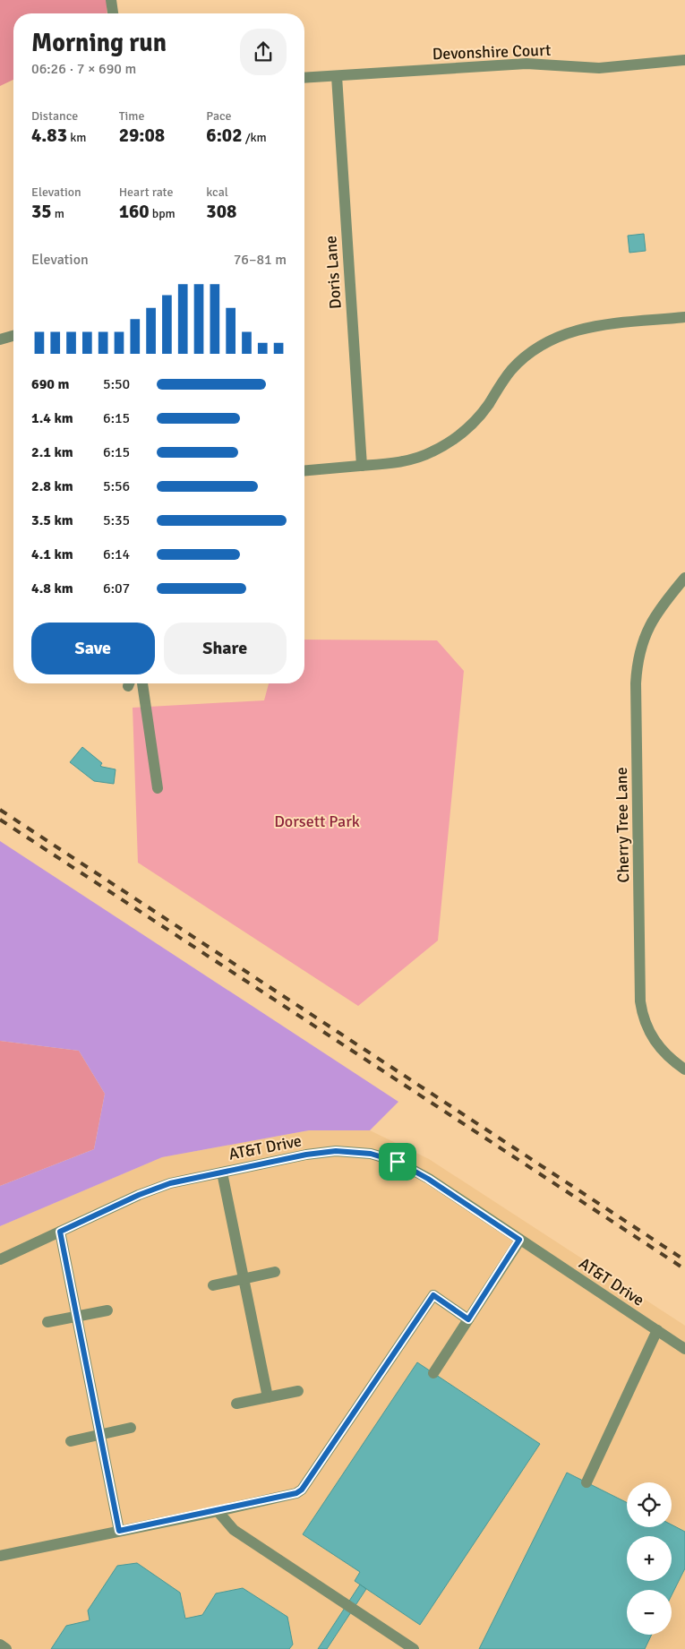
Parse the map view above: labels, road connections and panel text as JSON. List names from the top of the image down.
{
  "streets": {
    "street": [
      "Devonshire Court",
      "Doris Lane",
      "Cherry Tree Lane",
      "AT&T Drive"
    ]
  },
  "crossings": [
    ["Devonshire Court", "Doris Lane"]
  ],
  "parks": ["Dorsett Park"],
  "page": {
    "heading": ["Morning run", "06:26 · 7 × 690 m"],
    "stats": [
      ["Distance", "4.83 km"],
      ["Time", "29:08"],
      ["Pace", "6:02 /km"],
      ["Elevation", "35 m"],
      ["Heart rate", "160 bpm"],
      ["kcal", "308"]
    ],
    "chart": ["Elevation", "76–81 m"],
    "list": [
      {
        "name": "690 m",
        "note": "5:50"
      },
      {
        "name": "1.4 km",
        "note": "6:15"
      },
      {
        "name": "2.1 km",
        "note": "6:15"
      },
      {
        "name": "2.8 km",
        "note": "5:56"
      },
      {
        "name": "3.5 km",
        "note": "5:35"
      },
      {
        "name": "4.1 km",
        "note": "6:14"
      },
      {
        "name": "4.8 km",
        "note": "6:07"
      }
    ],
    "buttons": ["Save", "Share"],
    "map_buttons": ["+", "−"]
  }
}
